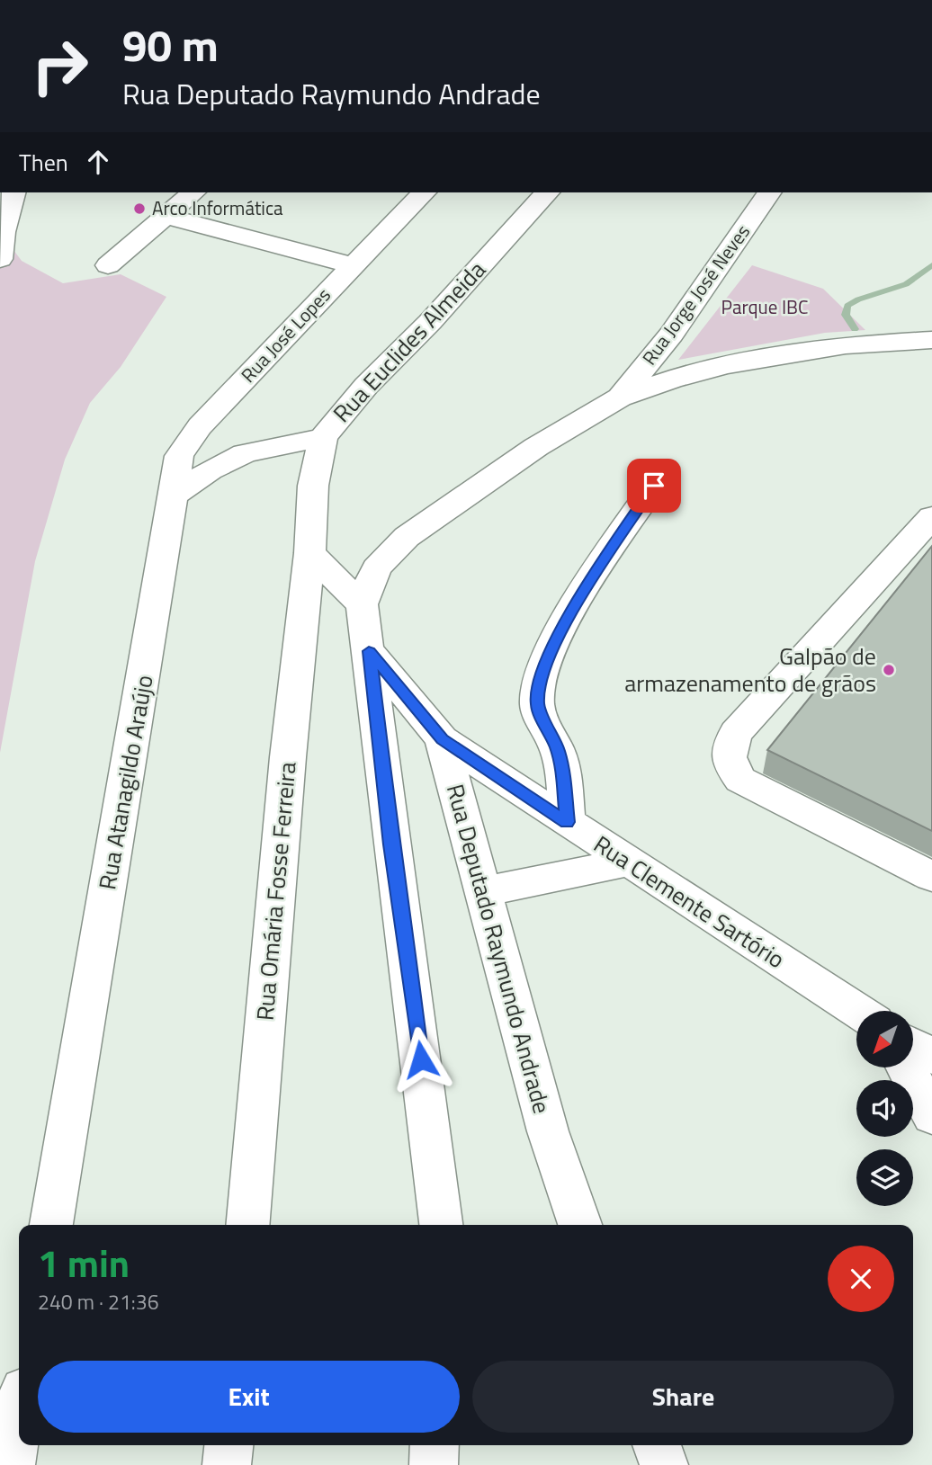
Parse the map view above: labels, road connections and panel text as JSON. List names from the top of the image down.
{
  "streets": {
    "street": [
      "Rua Jorge José Neves",
      "Rua José Lopes",
      "Rua Euclides Almeida",
      "Rua Atanagildo Araújo",
      "Rua Omária Fosse Ferreira",
      "Rua Clemente Sartório",
      "Rua Deputado Raymundo Andrade"
    ]
  },
  "crossings": [
    ["Rua José Lopes", "Rua Atanagildo Araújo"],
    ["Rua Euclides Almeida", "Rua Omária Fosse Ferreira"],
    ["Rua Clemente Sartório", "Rua Deputado Raymundo Andrade"]
  ],
  "parks": ["Parque IBC"],
  "places": ["Arco Informática", "Galpão de armazenamento de grãos"],
  "north": "bottom left",
  "page": {
    "turn": ["90 m", "Rua Deputado Raymundo Andrade"],
    "then": "Then",
    "heading": ["1 min", "240 m · 21:36"],
    "buttons": ["Exit", "Share"]
  }
}
